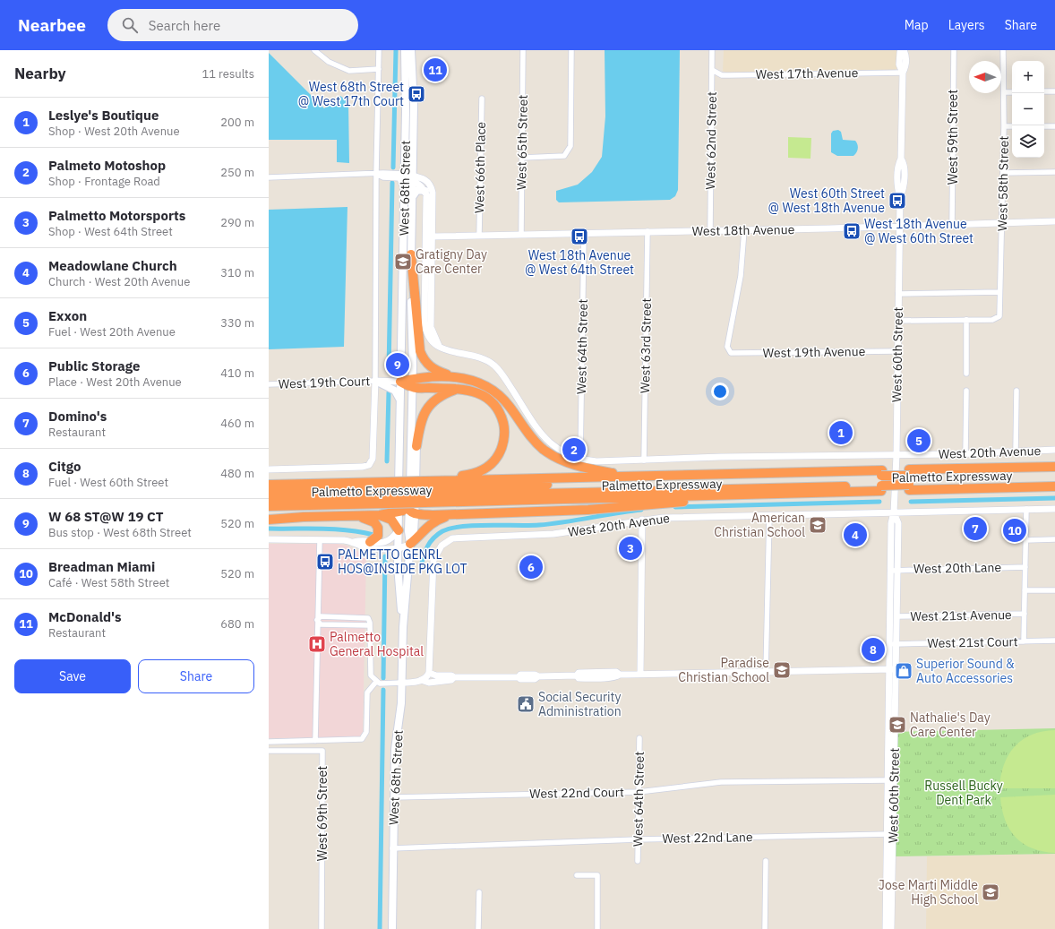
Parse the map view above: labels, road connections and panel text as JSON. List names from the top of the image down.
{
  "streets": {
    "highway": ["Palmetto Expressway"],
    "main road": ["West 68th Street"],
    "street": [
      "West 17th Avenue",
      "West 59th Street",
      "West 62nd Street",
      "West 65th Street",
      "West 66th Place",
      "West 58th Street",
      "West 18th Avenue",
      "West 63rd Street",
      "West 64th Street",
      "West 19th Avenue",
      "West 60th Street",
      "West 19th Court",
      "West 20th Avenue",
      "West 20th Lane",
      "West 21st Avenue",
      "West 21st Court",
      "West 22nd Court",
      "West 69th Street",
      "West 22nd Lane"
    ]
  },
  "crossings": [
    ["West 17th Avenue", "West 62nd Street"],
    ["West 17th Avenue", "West 60th Street"],
    ["West 59th Street", "West 18th Avenue"],
    ["West 62nd Street", "West 18th Avenue"],
    ["West 65th Street", "West 18th Avenue"],
    ["West 66th Place", "West 18th Avenue"],
    ["West 58th Street", "West 18th Avenue"],
    ["West 68th Street", "West 19th Court"],
    ["West 68th Street", "West 22nd Court"],
    ["West 68th Street", "West 22nd Lane"],
    ["West 18th Avenue", "West 63rd Street"],
    ["West 18th Avenue", "West 64th Street"],
    ["West 18th Avenue", "West 19th Avenue"],
    ["West 18th Avenue", "West 60th Street"],
    ["West 63rd Street", "West 20th Avenue"],
    ["West 64th Street", "West 20th Avenue"],
    ["West 64th Street", "West 22nd Court"],
    ["West 64th Street", "West 22nd Lane"],
    ["West 19th Avenue", "West 60th Street"],
    ["West 60th Street", "West 20th Avenue"],
    ["West 60th Street", "West 20th Lane"],
    ["West 60th Street", "West 21st Avenue"],
    ["West 60th Street", "West 21st Court"],
    ["West 60th Street", "West 22nd Court"],
    ["West 60th Street", "West 22nd Lane"]
  ],
  "parks": ["Russell Bucky Dent Park"],
  "places": {
    "bus stop": [
      "West 68th Street @ West 17th Court",
      "West 60th Street @ West 18th Avenue",
      "West 18th Avenue @ West 60th Street",
      "West 18th Avenue @ West 64th Street",
      "PALMETTO GENRL HOS@INSIDE PKG LOT"
    ],
    "school or university": [
      "Gratigny Day Care Center",
      "American Christian School",
      "Paradise Christian School",
      "Nathalie's Day Care Center",
      "Jose Marti Middle High School"
    ],
    "hospital": ["Palmetto General Hospital"],
    "shop": ["Superior Sound & Auto Accessories"],
    "public building": ["Social Security Administration"]
  },
  "north": "left",
  "page": {
    "header": "Nearbee",
    "search": "Search here",
    "nav": ["Map", "Layers", "Share"],
    "heading": ["Nearby", "11 results"],
    "pins": [
      "11",
      "9",
      "1",
      "5",
      "2",
      "7",
      "10",
      "4",
      "3",
      "6",
      "8"
    ],
    "map_buttons": ["+", "−"],
    "list": [
      {
        "mark": "1",
        "name": "Leslye's Boutique",
        "note": "Shop · West 20th Avenue",
        "value": "200 m"
      },
      {
        "mark": "2",
        "name": "Palmeto Motoshop",
        "note": "Shop · Frontage Road",
        "value": "250 m"
      },
      {
        "mark": "3",
        "name": "Palmetto Motorsports",
        "note": "Shop · West 64th Street",
        "value": "290 m"
      },
      {
        "mark": "4",
        "name": "Meadowlane Church",
        "note": "Church · West 20th Avenue",
        "value": "310 m"
      },
      {
        "mark": "5",
        "name": "Exxon",
        "note": "Fuel · West 20th Avenue",
        "value": "330 m"
      },
      {
        "mark": "6",
        "name": "Public Storage",
        "note": "Place · West 20th Avenue",
        "value": "410 m"
      },
      {
        "mark": "7",
        "name": "Domino's",
        "note": "Restaurant",
        "value": "460 m"
      },
      {
        "mark": "8",
        "name": "Citgo",
        "note": "Fuel · West 60th Street",
        "value": "480 m"
      },
      {
        "mark": "9",
        "name": "W 68 ST@W 19 CT",
        "note": "Bus stop · West 68th Street",
        "value": "520 m"
      },
      {
        "mark": "10",
        "name": "Breadman Miami",
        "note": "Café · West 58th Street",
        "value": "520 m"
      },
      {
        "mark": "11",
        "name": "McDonald's",
        "note": "Restaurant",
        "value": "680 m"
      }
    ],
    "buttons": ["Save", "Share"]
  }
}
